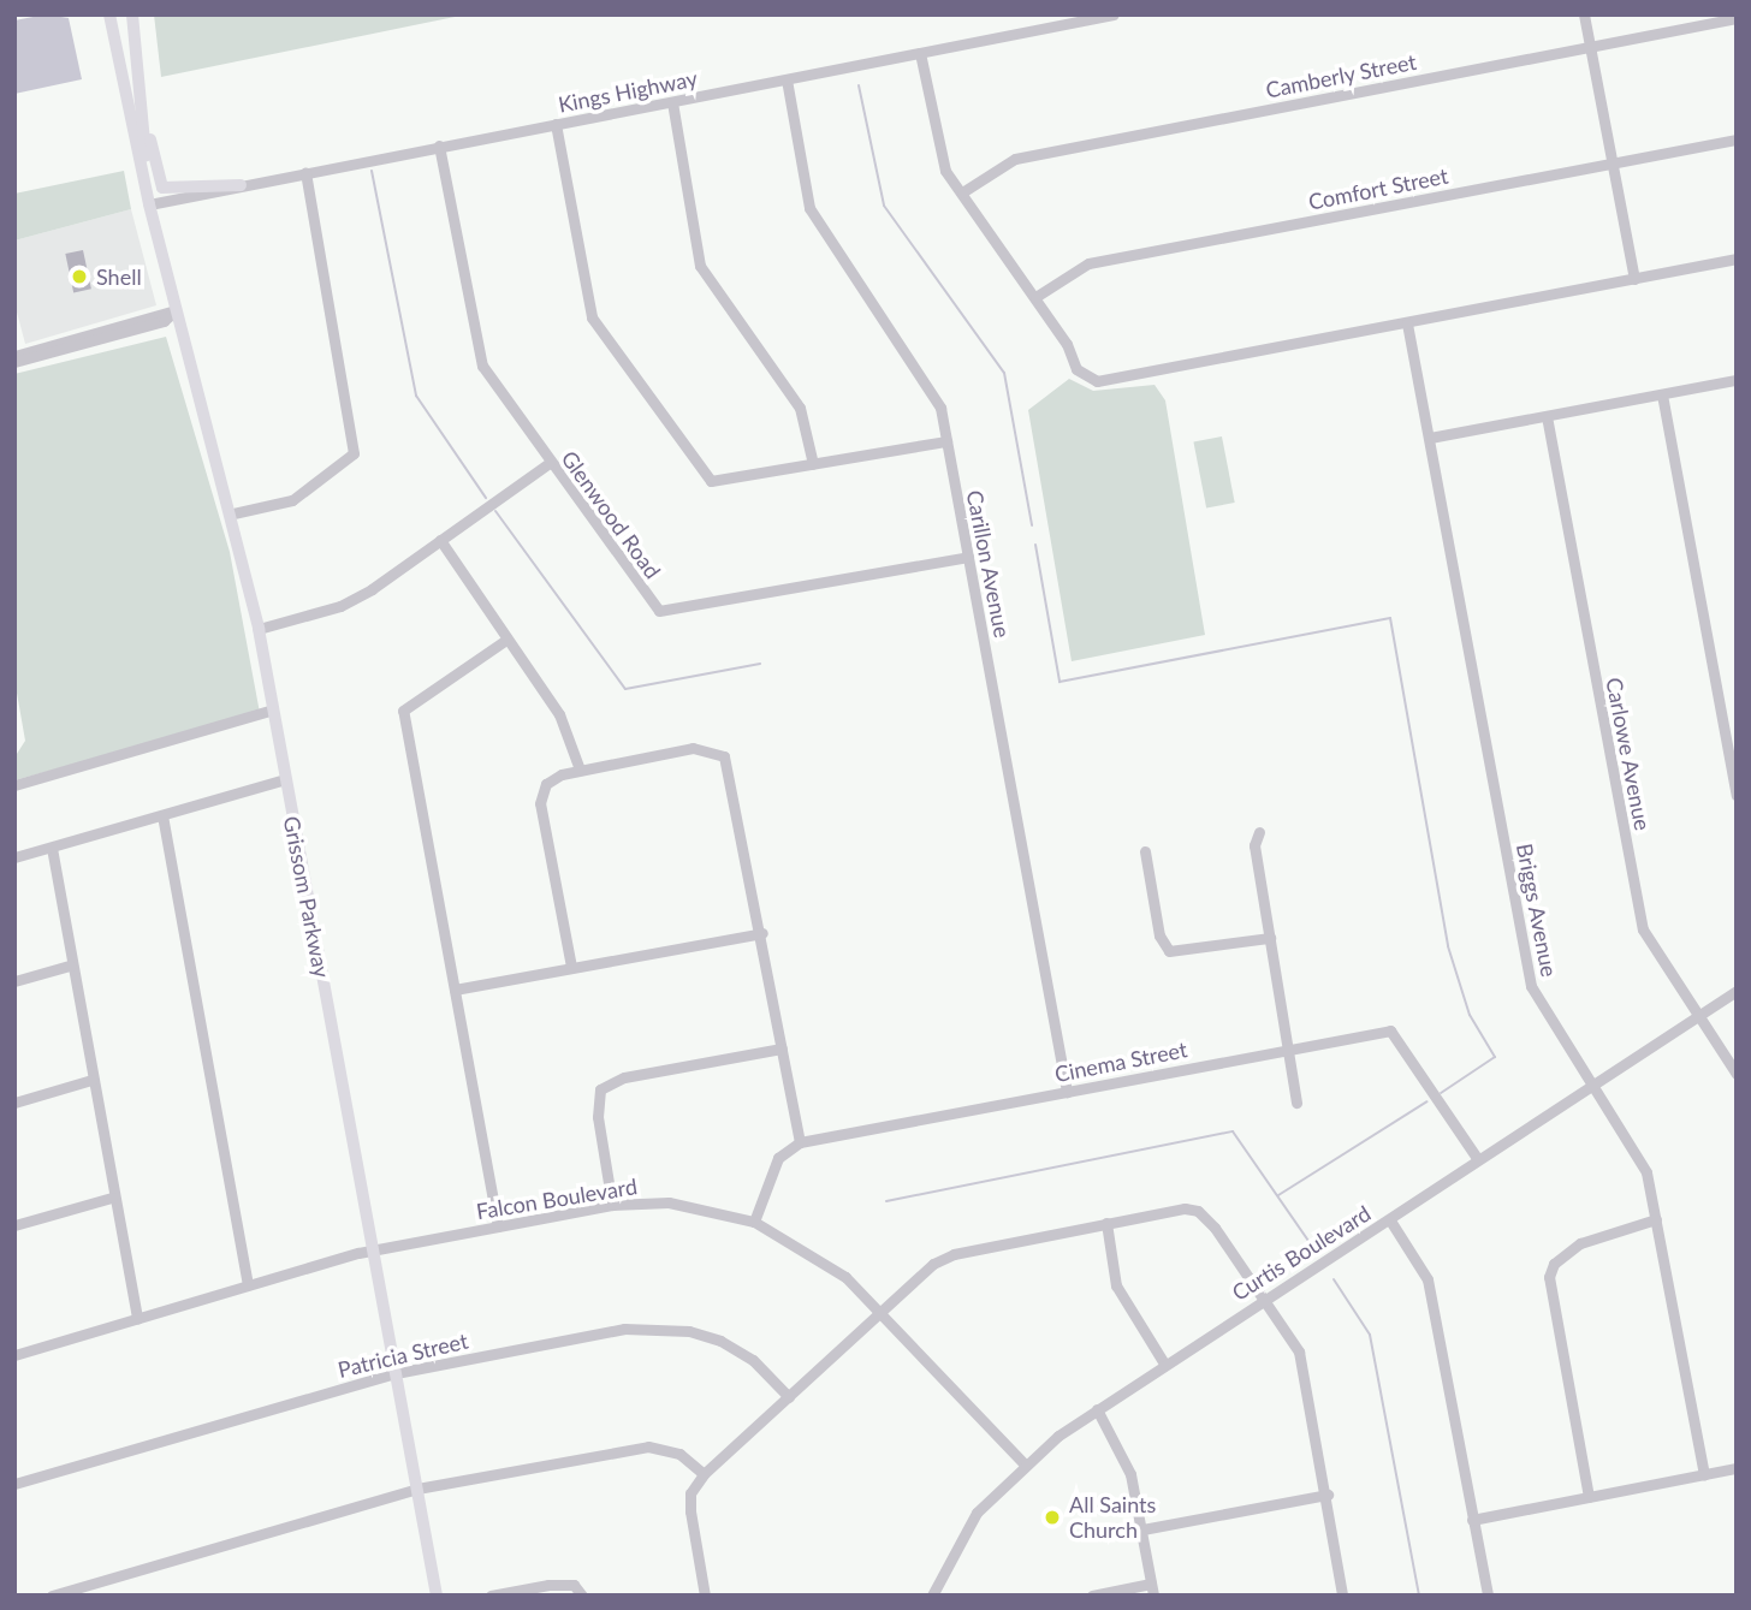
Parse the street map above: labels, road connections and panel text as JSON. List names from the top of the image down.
{
  "streets": {
    "main road": ["Grissom Parkway"],
    "street": [
      "Camberly Street",
      "Kings Highway",
      "Comfort Street",
      "Glenwood Road",
      "Carillon Avenue",
      "Carlowe Avenue",
      "Briggs Avenue",
      "Cinema Street",
      "Falcon Boulevard",
      "Curtis Boulevard",
      "Patricia Street"
    ]
  },
  "crossings": [
    ["Kings Highway", "Glenwood Road"],
    ["Kings Highway", "Carillon Avenue"],
    ["Kings Highway", "Grissom Parkway"],
    ["Glenwood Road", "Carillon Avenue"],
    ["Carillon Avenue", "Cinema Street"],
    ["Carlowe Avenue", "Curtis Boulevard"],
    ["Grissom Parkway", "Falcon Boulevard"],
    ["Grissom Parkway", "Patricia Street"],
    ["Briggs Avenue", "Curtis Boulevard"],
    ["Cinema Street", "Curtis Boulevard"],
    ["Falcon Boulevard", "Curtis Boulevard"]
  ],
  "places": ["Shell", "All Saints Church"]
}
